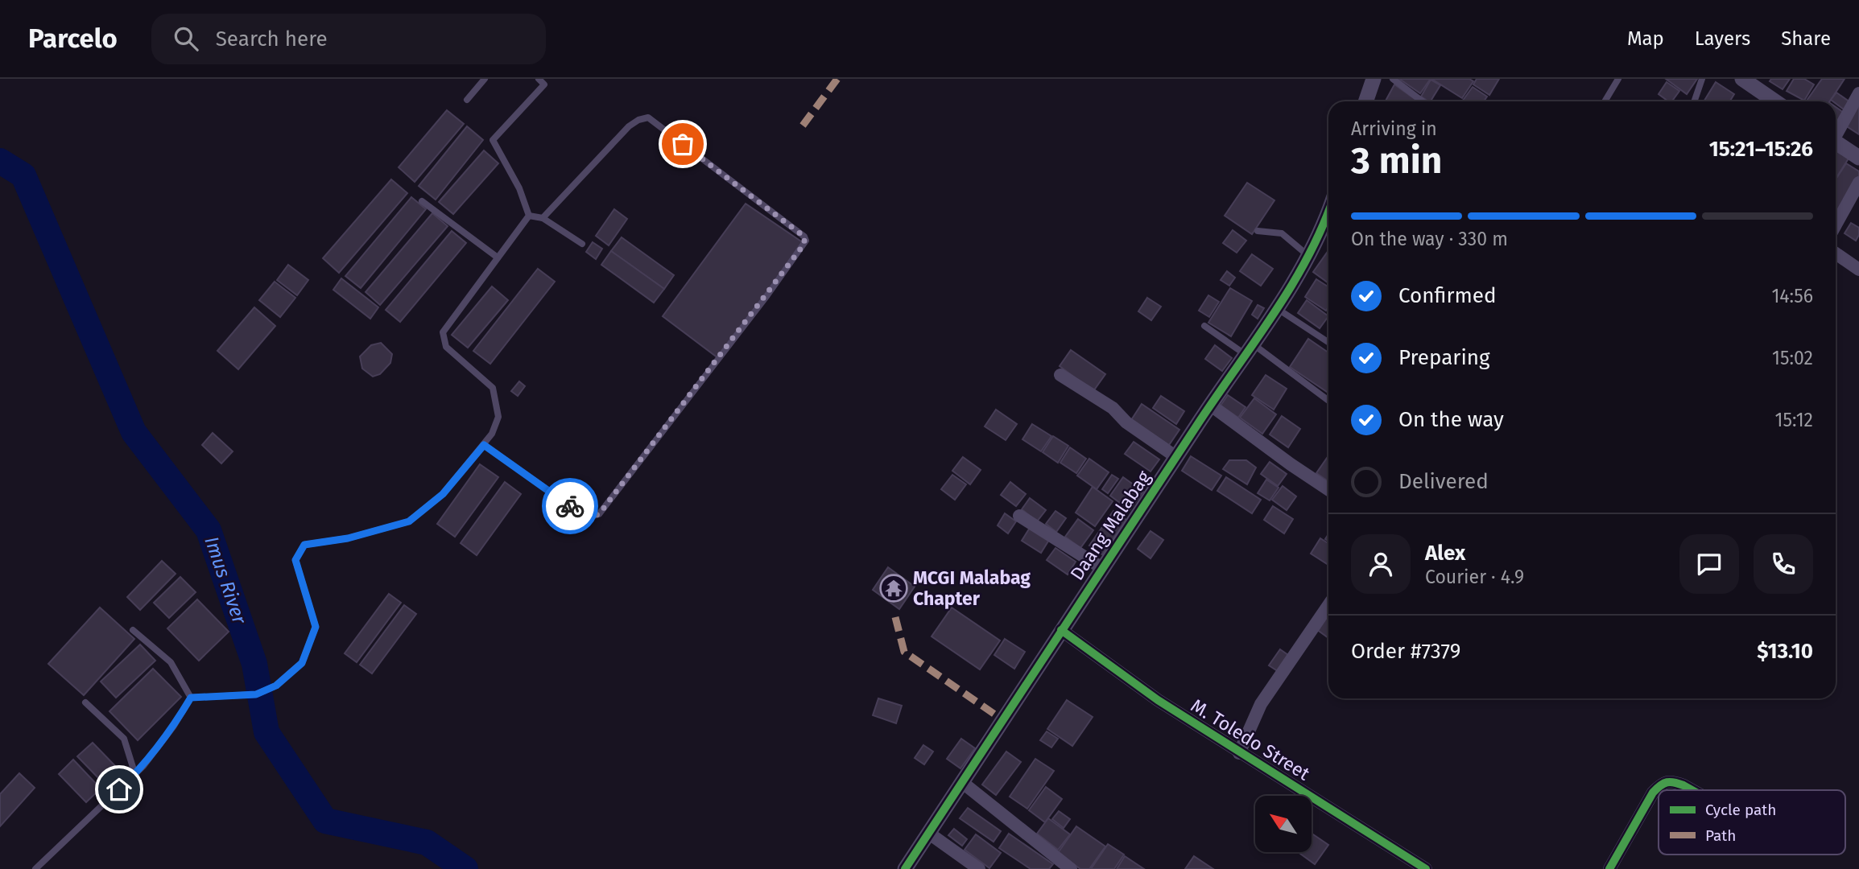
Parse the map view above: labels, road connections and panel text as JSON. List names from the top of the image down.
{
  "streets": {
    "street": ["Daang Malabag", "M. Toledo Street"]
  },
  "crossings": [
    ["Daang Malabag", "M. Toledo Street"]
  ],
  "water": ["Imus River"],
  "places": {
    "temple": ["MCGI Malabag Chapter"]
  },
  "legend": ["Cycle path", "Path"],
  "north": "top left",
  "page": {
    "header": "Parcelo",
    "search": "Search here",
    "nav": ["Map", "Layers", "Share"],
    "heading": ["3 min", "Arriving in", "15:21–15:26"],
    "panel": [
      "Alex",
      "Courier · 4.9",
      "Order #7379",
      "$13.10"
    ],
    "bar": "On the way · 330 m",
    "list": [
      ["Confirmed", "14:56"],
      ["Preparing", "15:02"],
      ["On the way", "15:12"],
      "Delivered"
    ]
  }
}
